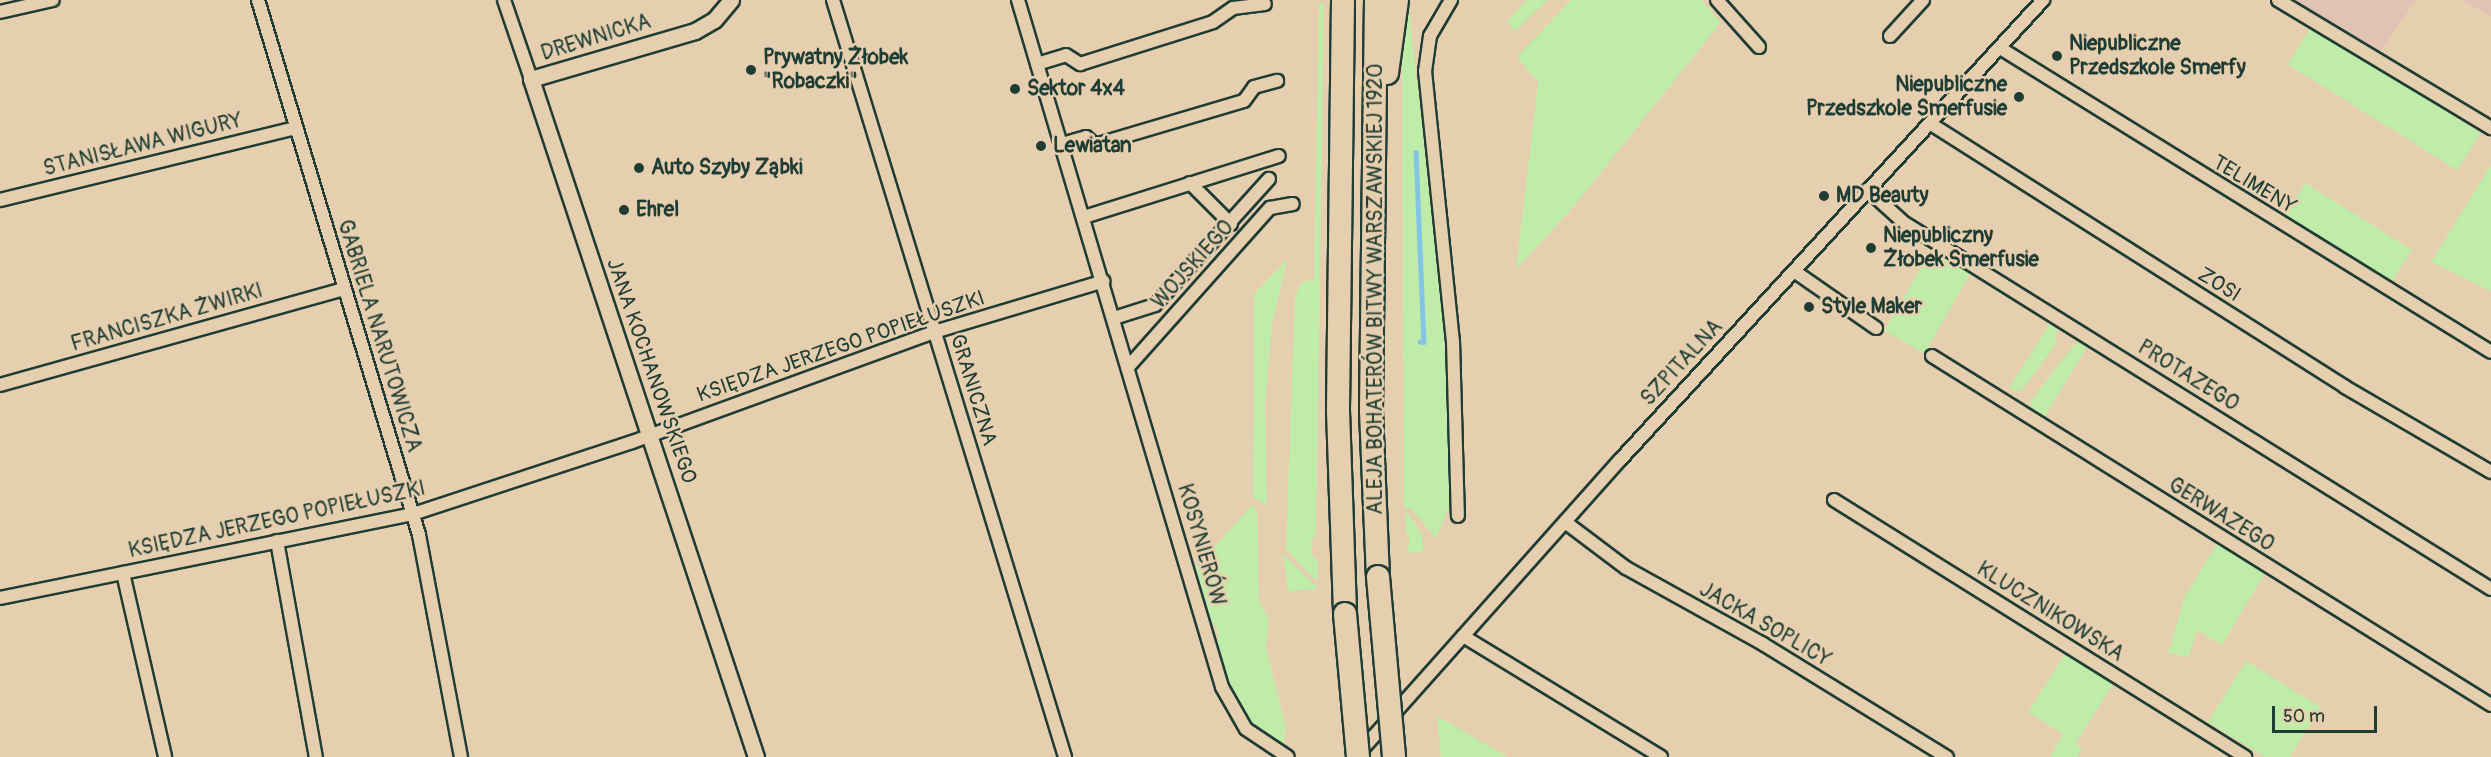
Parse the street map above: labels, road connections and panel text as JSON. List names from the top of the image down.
{
  "streets": {
    "highway": ["ALEJA BOHATERÓW BITWY WARSZAWSKIEJ 1920"],
    "street": [
      "DREWNICKA",
      "STANISŁAWA WIGURY",
      "TELIMENY",
      "WOJSKIEGO",
      "ZOSI",
      "FRANCISZKA ŻWIRKI",
      "GABRIELA NARUTOWICZA",
      "KSIĘDZA JERZEGO POPIEŁUSZKI",
      "SZPITALNA",
      "JANA KOCHANOWSKIEGO",
      "PROTAZEGO",
      "GRANICZNA",
      "GERWAZEGO",
      "KOSYNIERÓW",
      "KLUCZNIKOWSKA",
      "JACKA SOPLICY"
    ]
  },
  "crossings": [
    ["DREWNICKA", "JANA KOCHANOWSKIEGO"],
    ["STANISŁAWA WIGURY", "GABRIELA NARUTOWICZA"],
    ["TELIMENY", "SZPITALNA"],
    ["WOJSKIEGO", "KOSYNIERÓW"],
    ["ZOSI", "SZPITALNA"],
    ["ALEJA BOHATERÓW BITWY WARSZAWSKIEJ 1920", "SZPITALNA"],
    ["FRANCISZKA ŻWIRKI", "GABRIELA NARUTOWICZA"],
    ["GABRIELA NARUTOWICZA", "KSIĘDZA JERZEGO POPIEŁUSZKI"],
    ["KSIĘDZA JERZEGO POPIEŁUSZKI", "JANA KOCHANOWSKIEGO"],
    ["KSIĘDZA JERZEGO POPIEŁUSZKI", "GRANICZNA"],
    ["KSIĘDZA JERZEGO POPIEŁUSZKI", "KOSYNIERÓW"],
    ["SZPITALNA", "PROTAZEGO"],
    ["SZPITALNA", "JACKA SOPLICY"]
  ],
  "places": [
    "Niepubliczne Przedszkole Smerfy",
    "Prywatny Żłobek \"Robaczki\"",
    "Sektor 4x4",
    "Niepubliczne Przedszkole Smerfusie",
    "Lewiatan",
    "Auto Szyby Ząbki",
    "MD Beauty",
    "Ehrel",
    "Niepubliczny Żłobek Smerfusie",
    "Style Maker"
  ],
  "scale_bar": "50 m"
}
